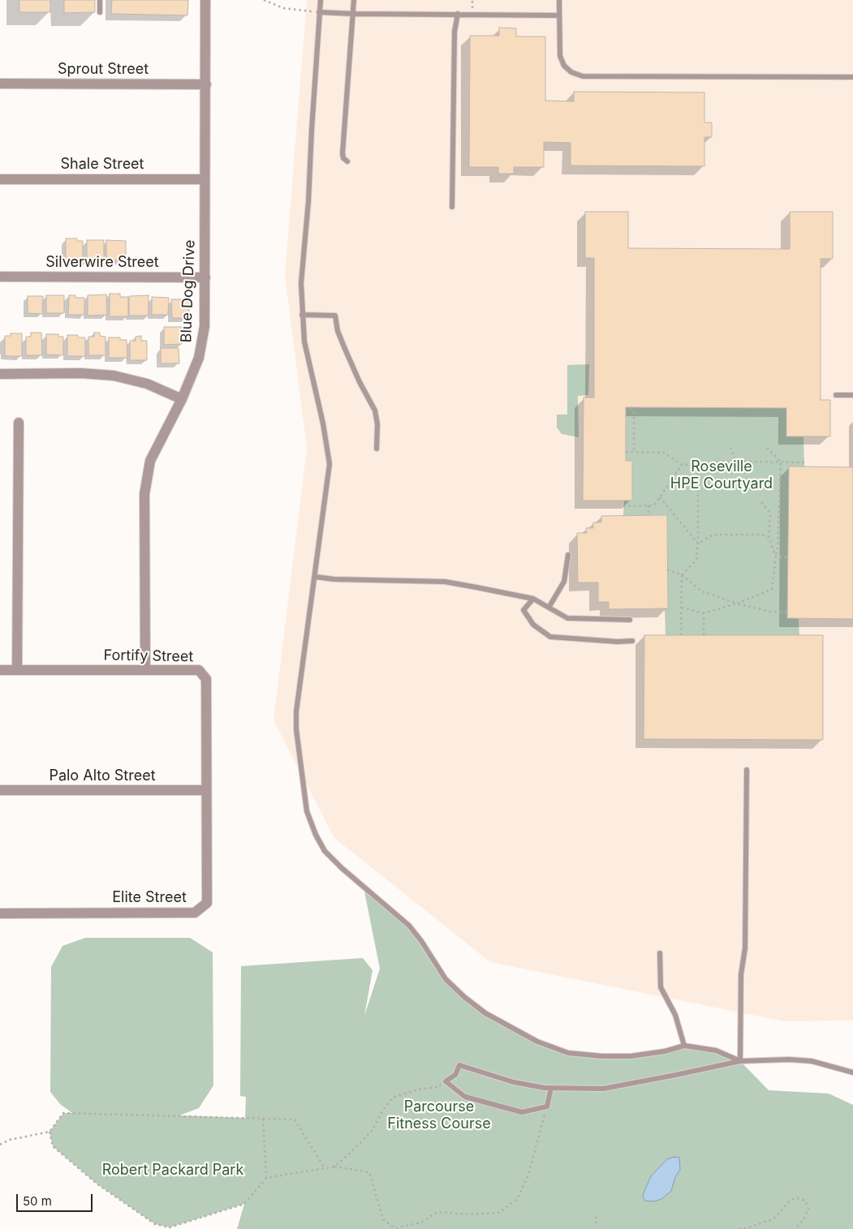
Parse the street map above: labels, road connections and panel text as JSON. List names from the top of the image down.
{
  "streets": {
    "street": [
      "Sprout Street",
      "Shale Street",
      "Silverwire Street",
      "Blue Dog Drive",
      "Fortify Street",
      "Palo Alto Street",
      "Elite Street"
    ]
  },
  "crossings": [
    ["Sprout Street", "Blue Dog Drive"],
    ["Shale Street", "Blue Dog Drive"],
    ["Silverwire Street", "Blue Dog Drive"],
    ["Blue Dog Drive", "Fortify Street"],
    ["Fortify Street", "Palo Alto Street"],
    ["Fortify Street", "Elite Street"],
    ["Palo Alto Street", "Elite Street"]
  ],
  "parks": ["Roseville HPE Courtyard", "Parcourse Fitness Course", "Robert Packard Park"],
  "scale_bar": "50 m"
}
